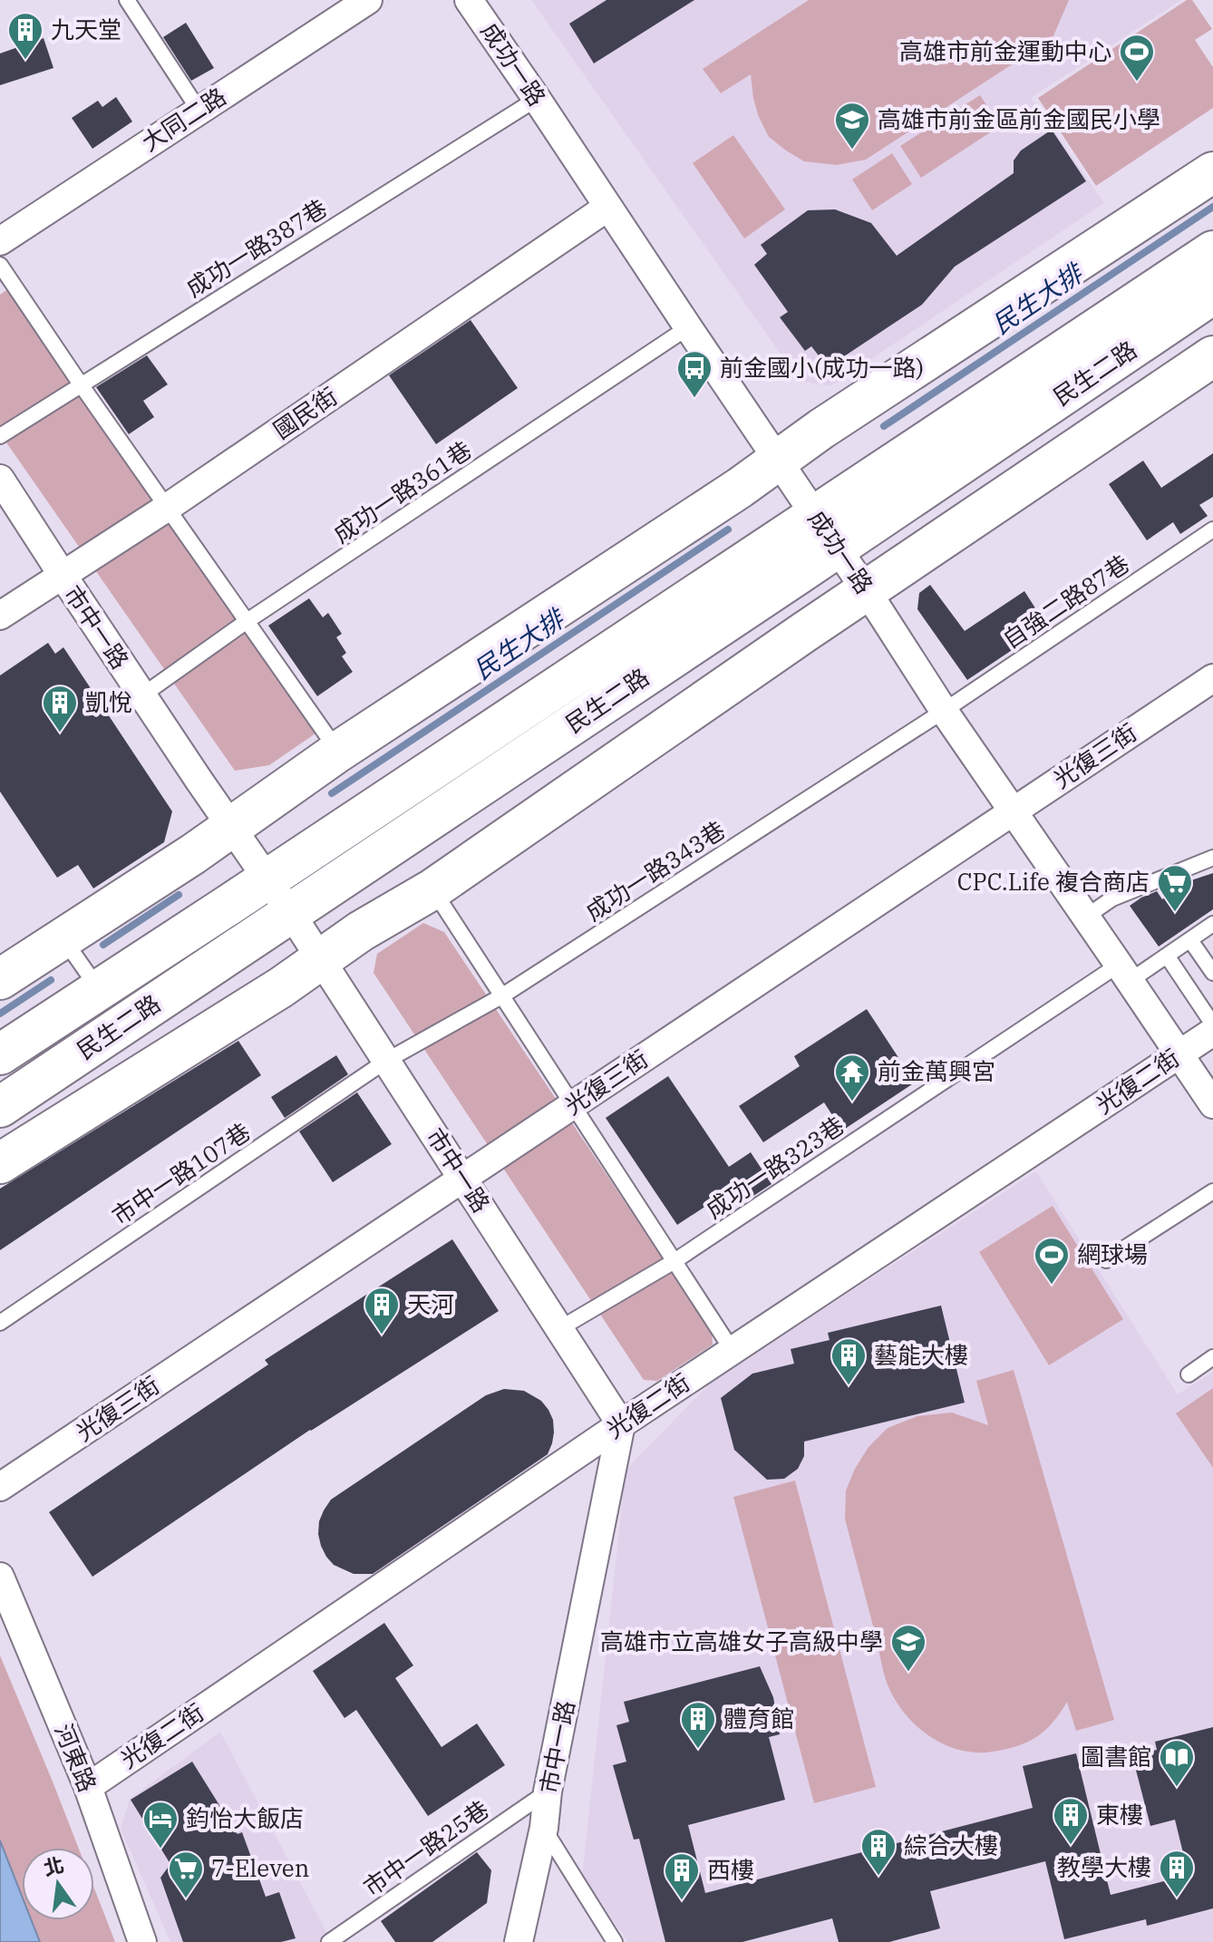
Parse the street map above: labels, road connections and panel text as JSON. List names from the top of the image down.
{
  "streets": {
    "main road": ["民生二路"],
    "street": [
      "成功一路",
      "大同二路",
      "國民街",
      "市中一路",
      "光復三街",
      "光復二街",
      "河東路"
    ],
    "lane": [
      "成功一路387巷",
      "成功一路361巷",
      "自強二路87巷",
      "成功一路343巷",
      "成功一路323巷",
      "市中一路107巷",
      "市中一路25巷"
    ]
  },
  "crossings": [
    ["成功一路", "成功一路387巷"],
    ["成功一路", "民生二路"],
    ["成功一路", "國民街"],
    ["成功一路", "成功一路361巷"],
    ["成功一路", "自強二路87巷"],
    ["成功一路", "光復三街"],
    ["成功一路", "成功一路343巷"],
    ["成功一路", "光復二街"],
    ["成功一路", "成功一路323巷"],
    ["民生二路", "市中一路"],
    ["國民街", "市中一路"],
    ["成功一路361巷", "市中一路"],
    ["自強二路87巷", "成功一路343巷"],
    ["市中一路", "光復三街"],
    ["市中一路", "成功一路343巷"],
    ["市中一路", "光復二街"],
    ["市中一路", "成功一路323巷"],
    ["市中一路", "市中一路107巷"],
    ["市中一路", "市中一路25巷"],
    ["成功一路343巷", "市中一路107巷"],
    ["光復二街", "河東路"]
  ],
  "water": ["民生大排"],
  "places": {
    "building": [
      "九天堂",
      "凱悅",
      "天河",
      "藝能大樓",
      "體育館",
      "東樓",
      "綜合大樓",
      "教學大樓",
      "西樓"
    ],
    "sports": ["高雄市前金運動中心", "網球場"],
    "school or university": ["高雄市前金區前金國民小學", "高雄市立高雄女子高級中學"],
    "bus stop": ["前金國小(成功一路)"],
    "supermarket": ["CPC.Life 複合商店", "7-Eleven"],
    "temple": ["前金萬興宮"],
    "library": ["圖書館"],
    "hotel": ["鈞怡大飯店"]
  },
  "north": "top"
}
